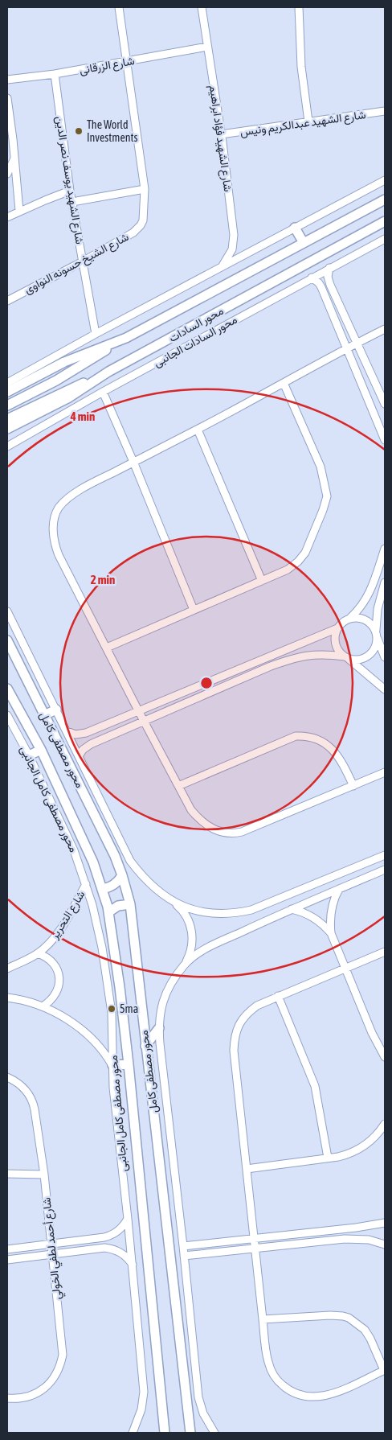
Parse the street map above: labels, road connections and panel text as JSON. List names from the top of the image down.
{
  "streets": {
    "main road": ["محور السادات", "محور مصطفى كامل"],
    "street": [
      "شارع الزرقانى",
      "شارع الشهيد عبدالكريم ونيس",
      "شارع الشهيد فؤاد ابراهيم",
      "شارع الشهيد يوسف نصر الدين",
      "شارع الشيخ حسونه النواوى",
      "محور السادات الجانبى",
      "محور مصطفى كامل الجانبى",
      "شارع التحرير",
      "شارع أحمد لطفي الخولي"
    ]
  },
  "crossings": [
    ["شارع الزرقانى", "شارع الشهيد فؤاد ابراهيم"],
    ["شارع الزرقانى", "شارع الشهيد يوسف نصر الدين"],
    ["شارع الزرقانى", "شارع الشيخ حسونه النواوى"],
    ["شارع الشهيد عبدالكريم ونيس", "شارع الشهيد فؤاد ابراهيم"],
    ["شارع الشهيد يوسف نصر الدين", "شارع الشيخ حسونه النواوى"],
    ["محور مصطفى كامل الجانبى", "شارع التحرير"]
  ],
  "places": ["The World Investments", "5ma"],
  "rings": ["4 min", "2 min"]
}
